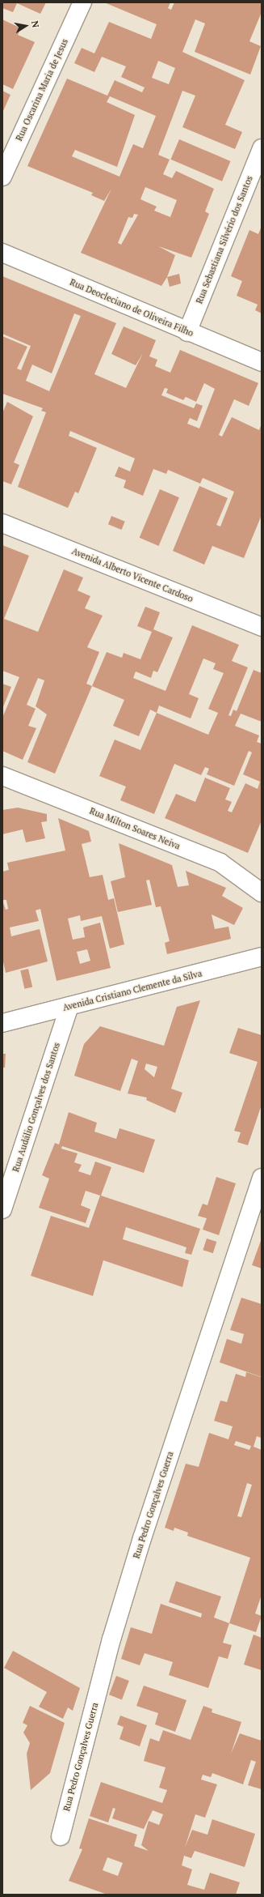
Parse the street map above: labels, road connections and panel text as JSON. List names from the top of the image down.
{
  "streets": {
    "street": [
      "Rua Oscarina Maria de Jesus",
      "Rua Sebastiana Silvério dos Santos",
      "Rua Deocleciano de Oliveira Filho",
      "Avenida Alberto Vicente Cardoso",
      "Rua Milton Soares Neiva",
      "Avenida Cristiano Clemente da Silva",
      "Rua Audálio Gonçalves dos Santos",
      "Rua Pedro Gonçalves Guerra"
    ]
  },
  "crossings": [
    ["Rua Sebastiana Silvério dos Santos", "Rua Deocleciano de Oliveira Filho"],
    ["Avenida Cristiano Clemente da Silva", "Rua Audálio Gonçalves dos Santos"]
  ],
  "north": "right"
}
